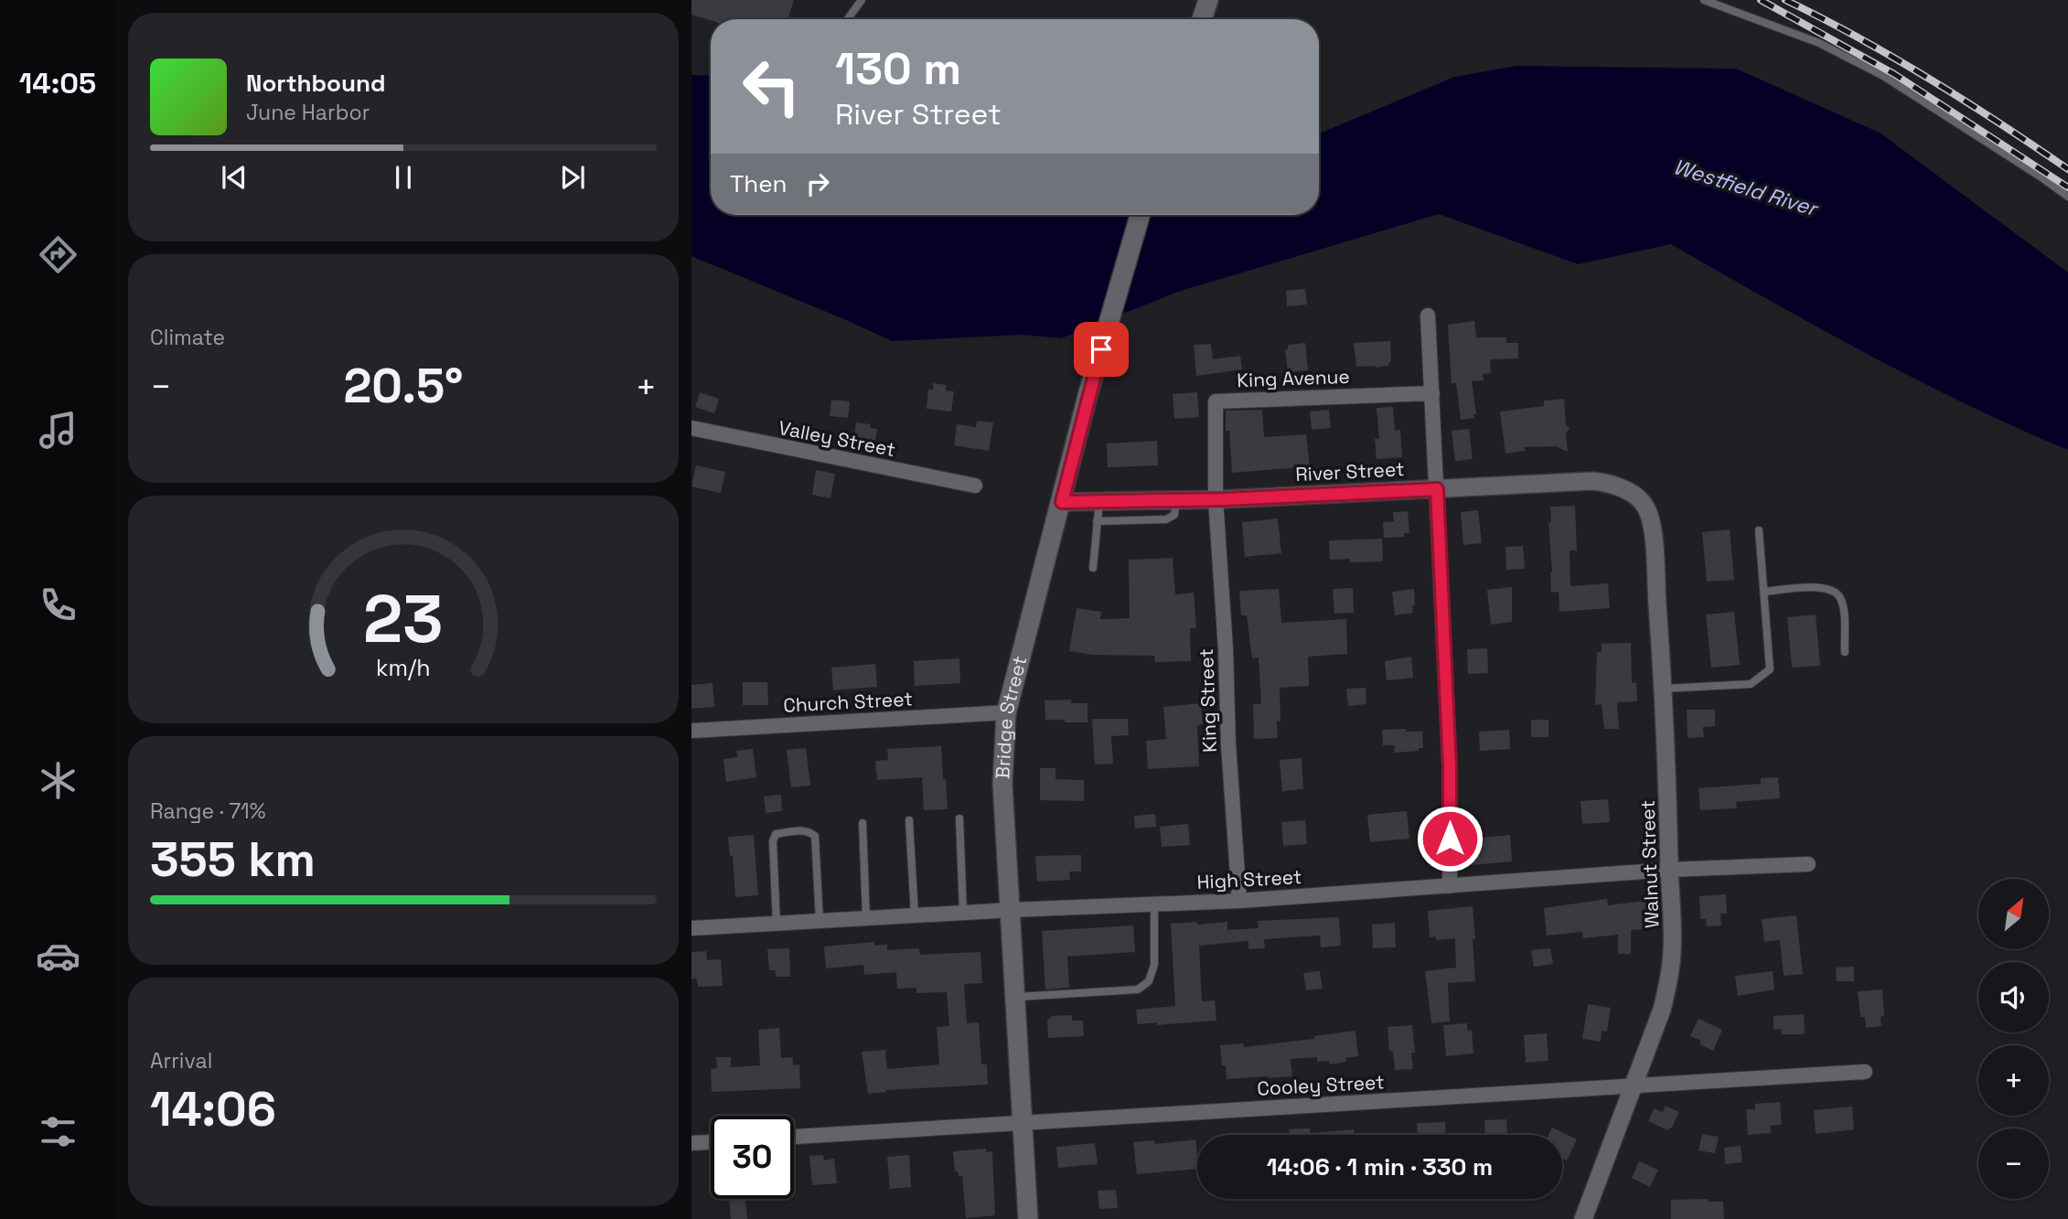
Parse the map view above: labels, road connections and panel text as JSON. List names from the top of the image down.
{
  "streets": {
    "main road": ["Bridge Street"],
    "street": [
      "King Avenue",
      "Valley Street",
      "River Street",
      "King Street",
      "Church Street",
      "Walnut Street",
      "High Street",
      "Cooley Street"
    ]
  },
  "crossings": [
    ["King Avenue", "River Street"],
    ["King Avenue", "King Street"],
    ["River Street", "King Street"],
    ["River Street", "Bridge Street"],
    ["River Street", "Walnut Street"],
    ["King Street", "High Street"],
    ["Church Street", "Bridge Street"],
    ["Bridge Street", "High Street"],
    ["Bridge Street", "Cooley Street"],
    ["Walnut Street", "High Street"],
    ["Walnut Street", "Cooley Street"]
  ],
  "water": ["Westfield River"],
  "north": "top right",
  "page": {
    "tabs": "14:05",
    "turn": ["130 m", "River Street"],
    "song": ["Northbound", "June Harbor"],
    "then": "Then",
    "tile": [
      "Climate",
      ["Range · 71%", "355 km"],
      ["Arrival", "14:06"]
    ],
    "heat": ["−", "20.5°", "+"],
    "map_buttons": ["+", "−"],
    "limit": "30",
    "trip": "14:06 · 1 min · 330 m",
    "gauge": ["23", "km/h"]
  }
}
